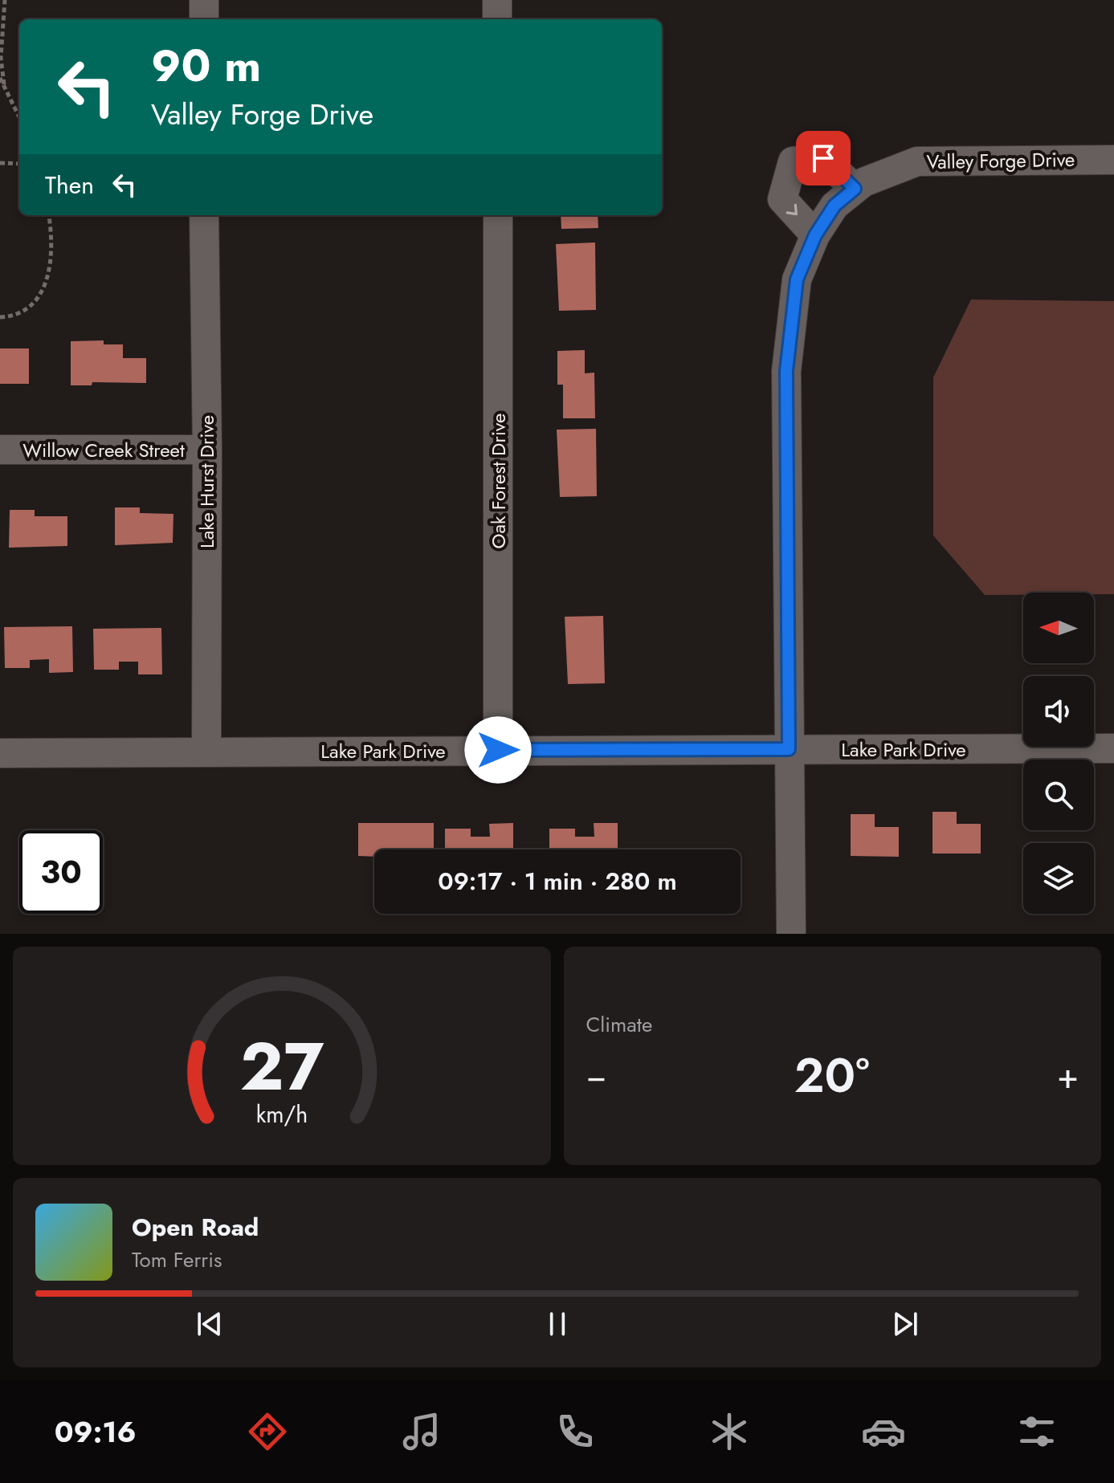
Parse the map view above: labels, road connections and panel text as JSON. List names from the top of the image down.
{
  "streets": {
    "street": [
      "Valley Forge Drive",
      "Willow Creek Street",
      "Oak Forest Drive",
      "Lake Hurst Drive",
      "Lake Park Drive"
    ]
  },
  "crossings": [
    ["Valley Forge Drive", "Lake Park Drive"],
    ["Willow Creek Street", "Lake Hurst Drive"],
    ["Oak Forest Drive", "Lake Park Drive"],
    ["Lake Hurst Drive", "Lake Park Drive"]
  ],
  "north": "left",
  "page": {
    "turn": ["90 m", "Valley Forge Drive"],
    "then": "Then",
    "limit": "30",
    "trip": "09:17 · 1 min · 280 m",
    "tile": "Climate",
    "heat": ["−", "20°", "+"],
    "song": ["Open Road", "Tom Ferris"],
    "tabs": "09:16",
    "gauge": ["27", "km/h"]
  }
}
